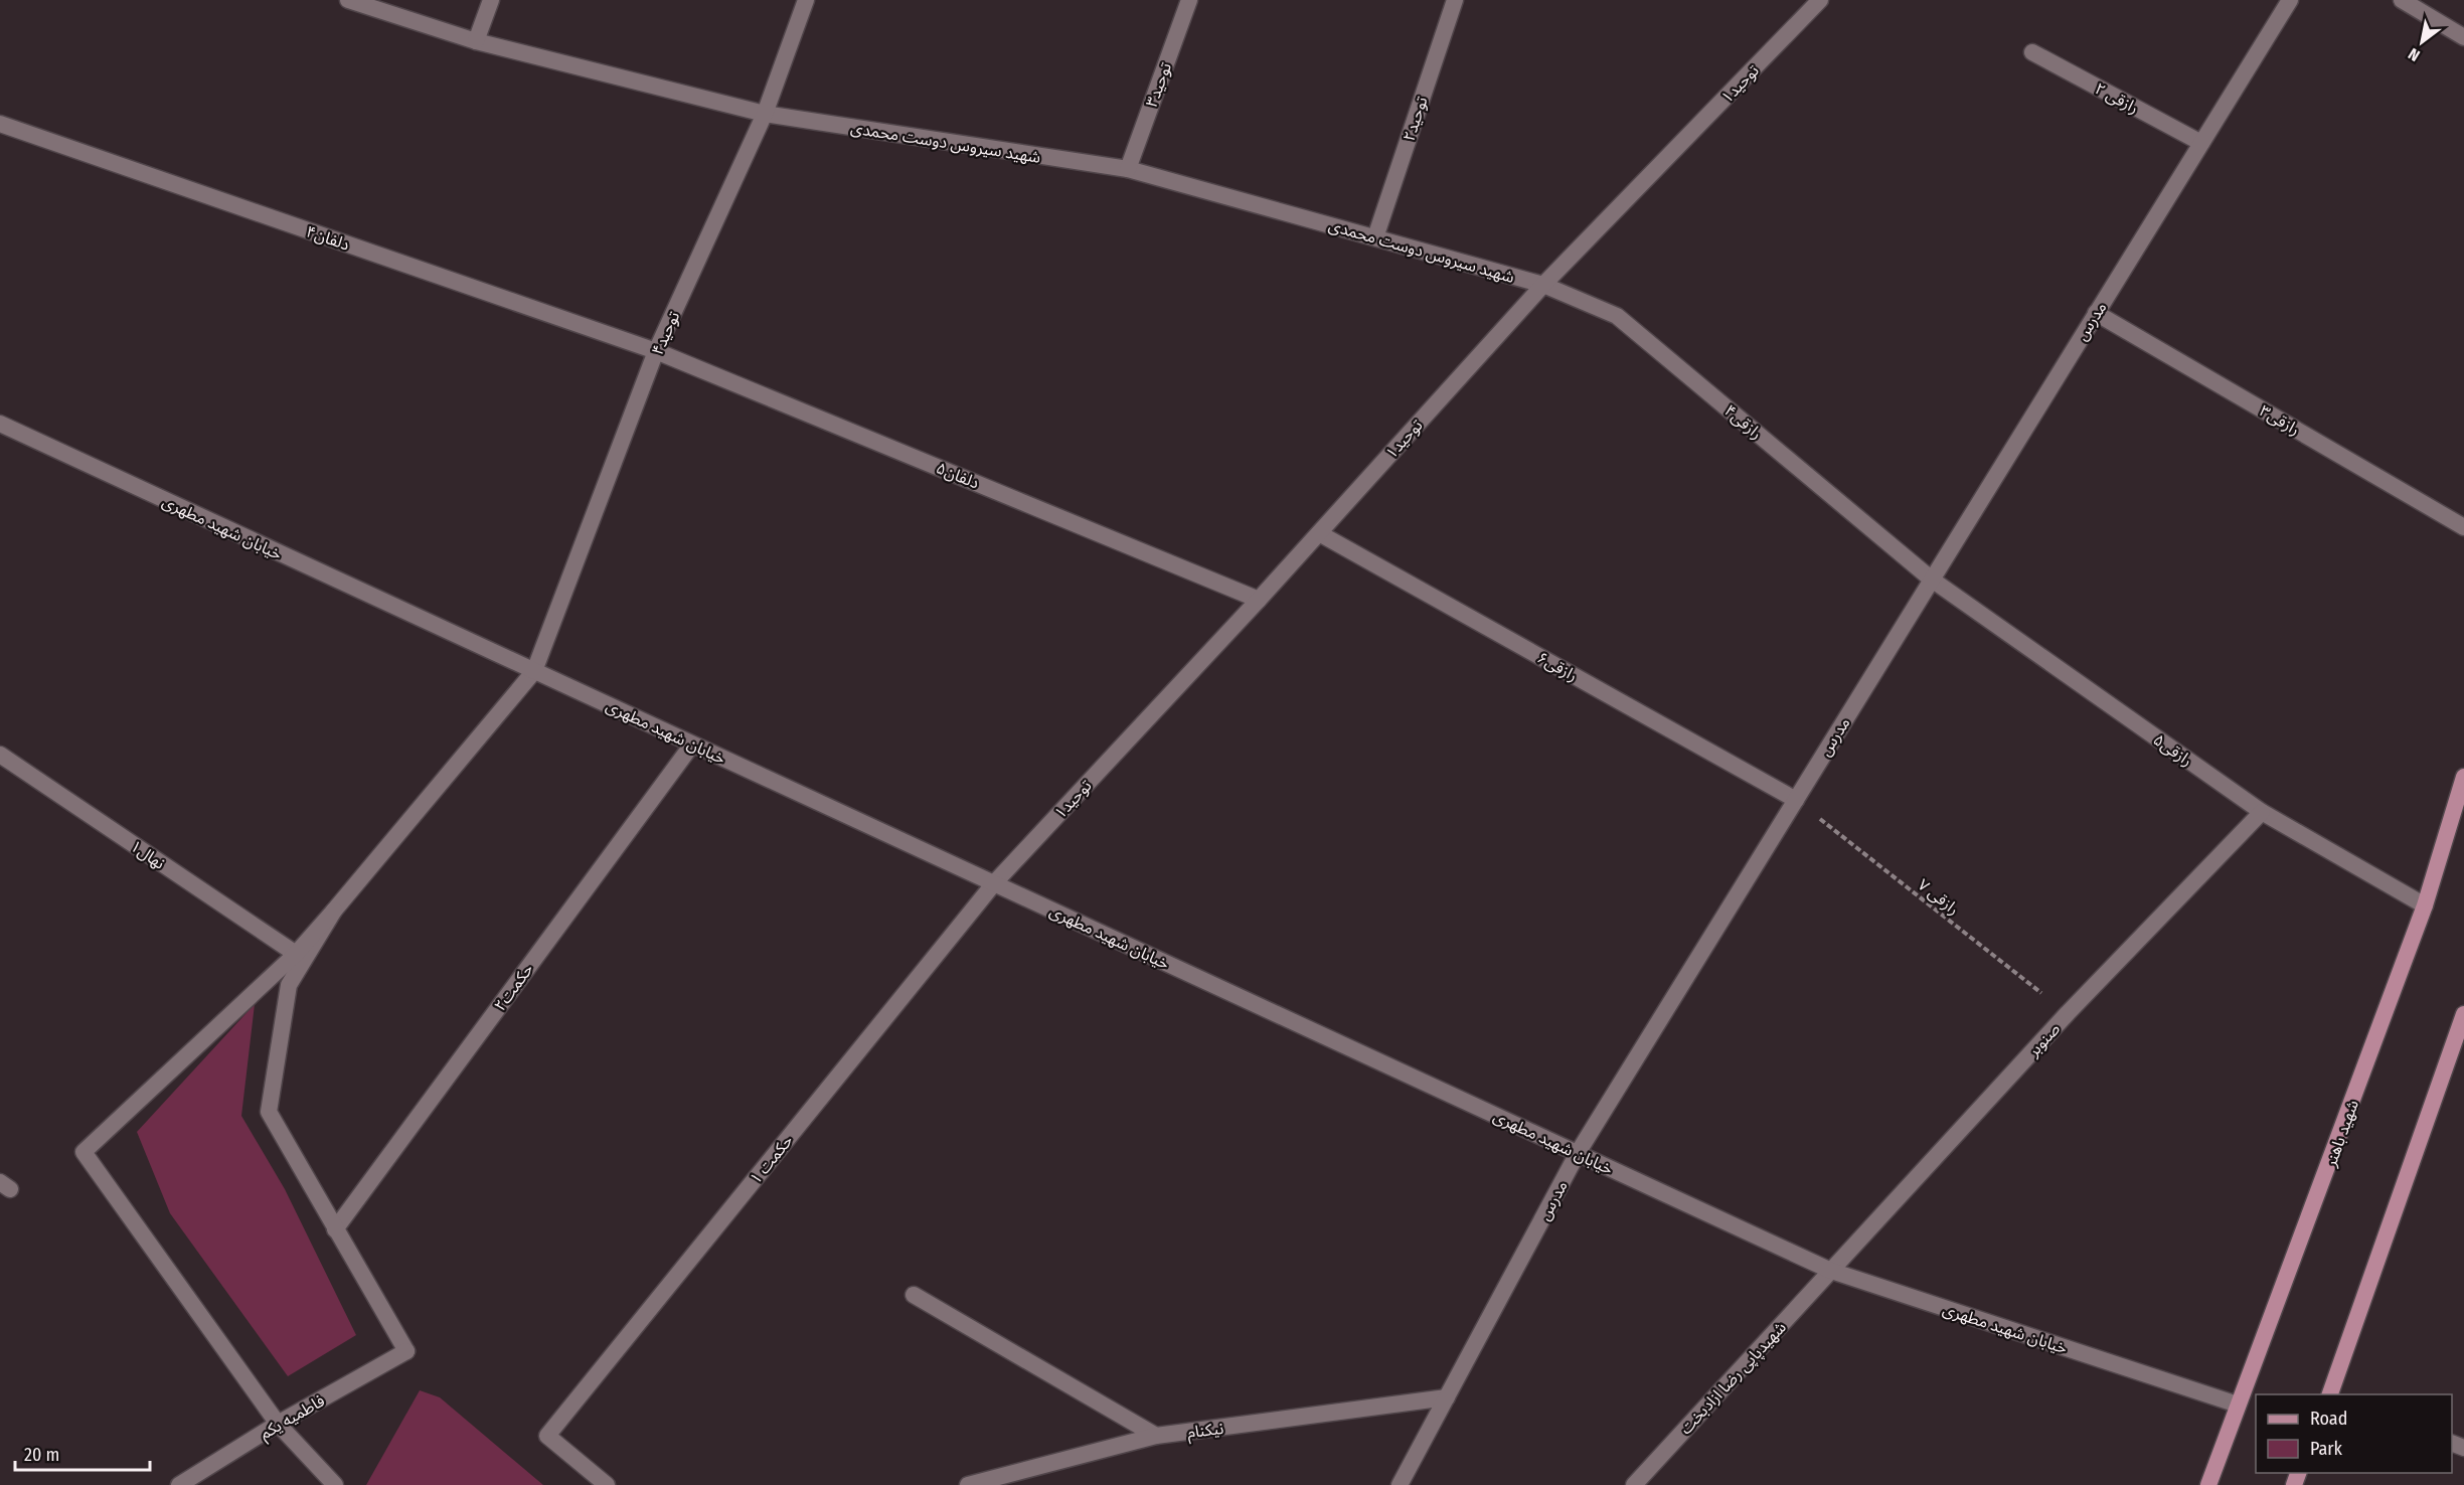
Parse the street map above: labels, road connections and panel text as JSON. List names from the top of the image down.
{
  "streets": {
    "main road": ["شهید باهنر"],
    "street": [
      "توحید۱",
      "توحید۳",
      "رازقی ۲",
      "توحید۲",
      "شهید سیروس دوست محمدی",
      "دلفان۴",
      "مدرس",
      "توحید۴",
      "رازقی۳",
      "رازقی۴",
      "دلفان۵",
      "خیابان شهید مطهری",
      "رازقی۶",
      "رازقی۵",
      "نهال۱",
      "حکمت۲",
      "صنوبر",
      "حکمت ۱",
      "شهیدپاپی رضا ازادبخت",
      "فاطمیه یکم",
      "نیکنام"
    ],
    "path": ["رازقی ۷"]
  },
  "crossings": [
    ["توحید۱", "شهید سیروس دوست محمدی"],
    ["توحید۱", "رازقی۴"],
    ["توحید۱", "دلفان۵"],
    ["توحید۱", "خیابان شهید مطهری"],
    ["توحید۱", "رازقی۶"],
    ["توحید۱", "حکمت ۱"],
    ["توحید۳", "شهید سیروس دوست محمدی"],
    ["رازقی ۲", "مدرس"],
    ["توحید۲", "شهید سیروس دوست محمدی"],
    ["شهید سیروس دوست محمدی", "توحید۴"],
    ["شهید سیروس دوست محمدی", "رازقی۴"],
    ["دلفان۴", "توحید۴"],
    ["دلفان۴", "دلفان۵"],
    ["مدرس", "رازقی۳"],
    ["مدرس", "رازقی۴"],
    ["مدرس", "خیابان شهید مطهری"],
    ["مدرس", "رازقی۶"],
    ["مدرس", "رازقی۵"],
    ["مدرس", "رازقی ۷"],
    ["مدرس", "نیکنام"],
    ["توحید۴", "دلفان۵"],
    ["توحید۴", "خیابان شهید مطهری"],
    ["رازقی۴", "رازقی۵"],
    ["خیابان شهید مطهری", "حکمت۲"],
    ["خیابان شهید مطهری", "صنوبر"],
    ["خیابان شهید مطهری", "شهید باهنر"],
    ["خیابان شهید مطهری", "حکمت ۱"],
    ["خیابان شهید مطهری", "شهیدپاپی رضا ازادبخت"],
    ["رازقی۶", "رازقی ۷"],
    ["رازقی۵", "صنوبر"],
    ["رازقی۵", "شهید باهنر"],
    ["رازقی ۷", "صنوبر"],
    ["حکمت۲", "فاطمیه یکم"],
    ["صنوبر", "شهیدپاپی رضا ازادبخت"]
  ],
  "legend": ["Road", "Park"],
  "scale_bar": "20 m",
  "north": "bottom left"
}
